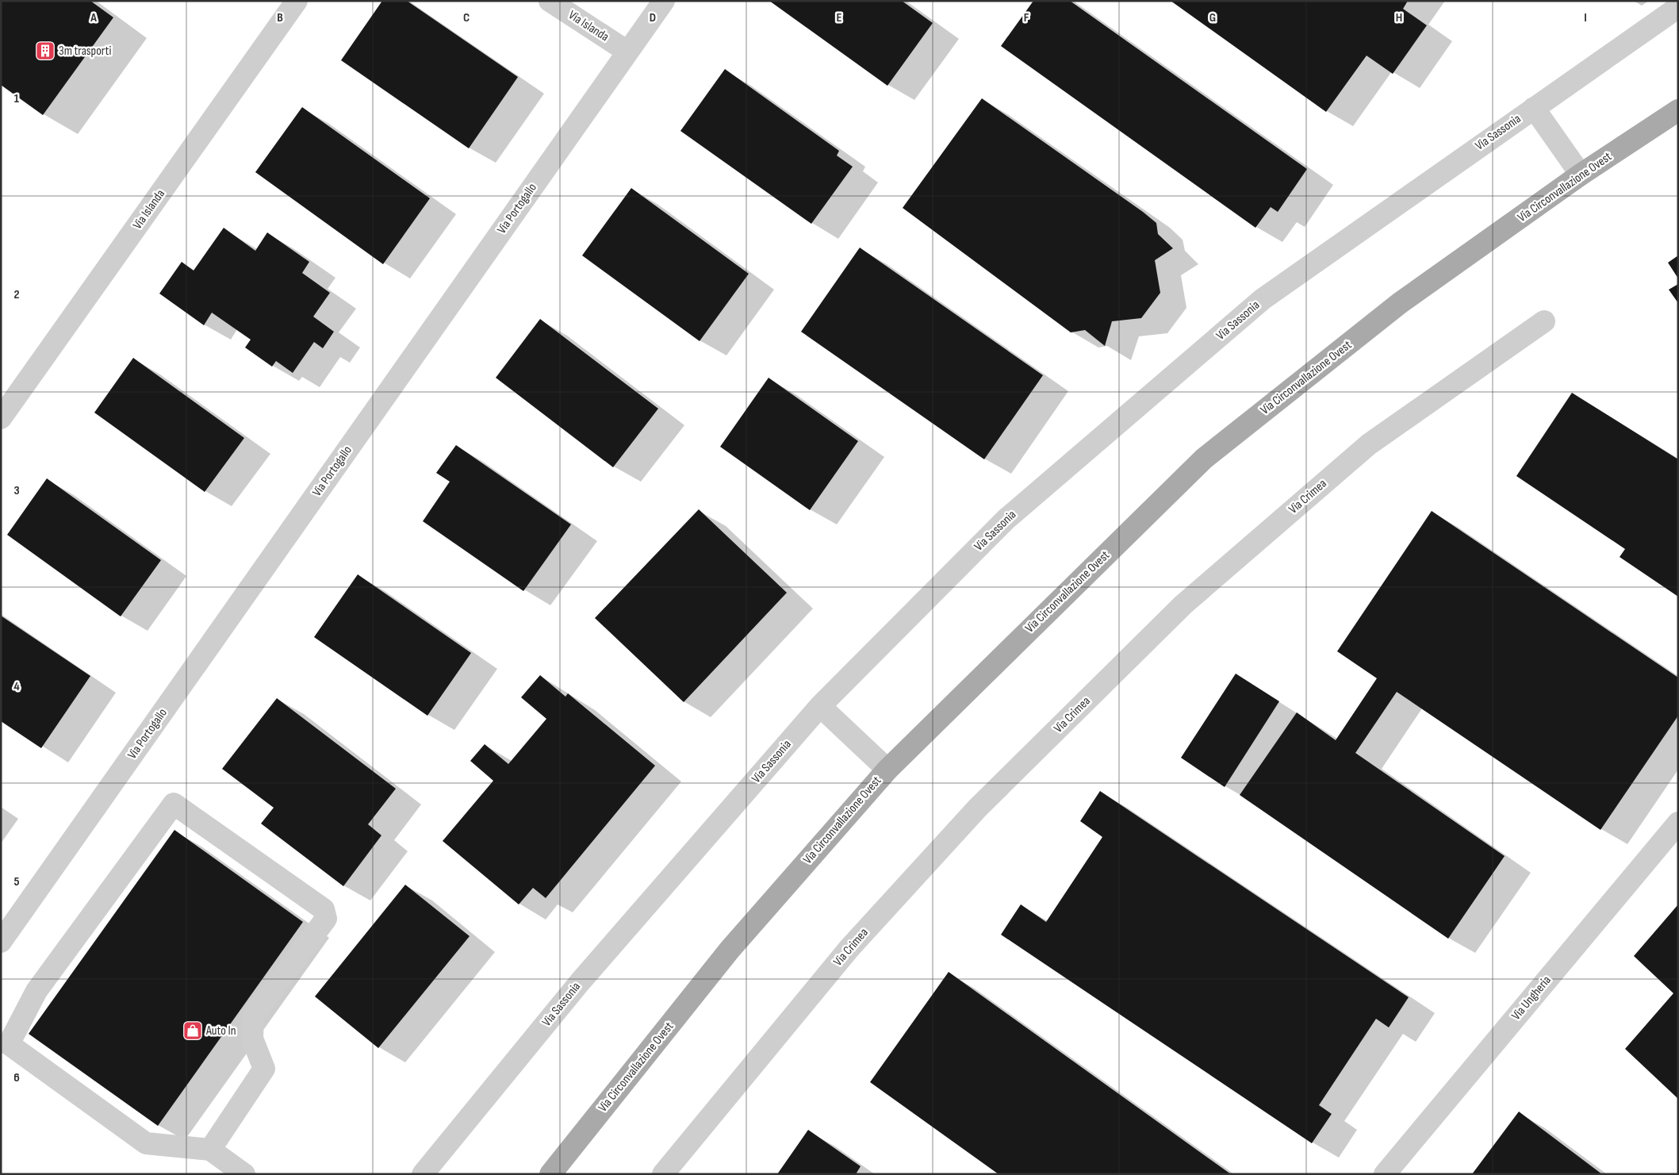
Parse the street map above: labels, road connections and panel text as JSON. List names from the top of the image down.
{
  "streets": {
    "main road": ["Via Circonvallazione Ovest"],
    "street": [
      "Via Islanda",
      "Via Sassonia",
      "Via Portogallo",
      "Via Crimea",
      "Via Ungheria"
    ]
  },
  "crossings": [
    ["Via Islanda", "Via Portogallo"]
  ],
  "places": {
    "building": ["3m trasporti"],
    "shop": ["Auto In"]
  },
  "grid": {
    "columns": [
      "A",
      "B",
      "C",
      "D",
      "E",
      "F",
      "G",
      "H",
      "I"
    ],
    "rows": [
      "1",
      "2",
      "3",
      "4",
      "5",
      "6"
    ]
  }
}
